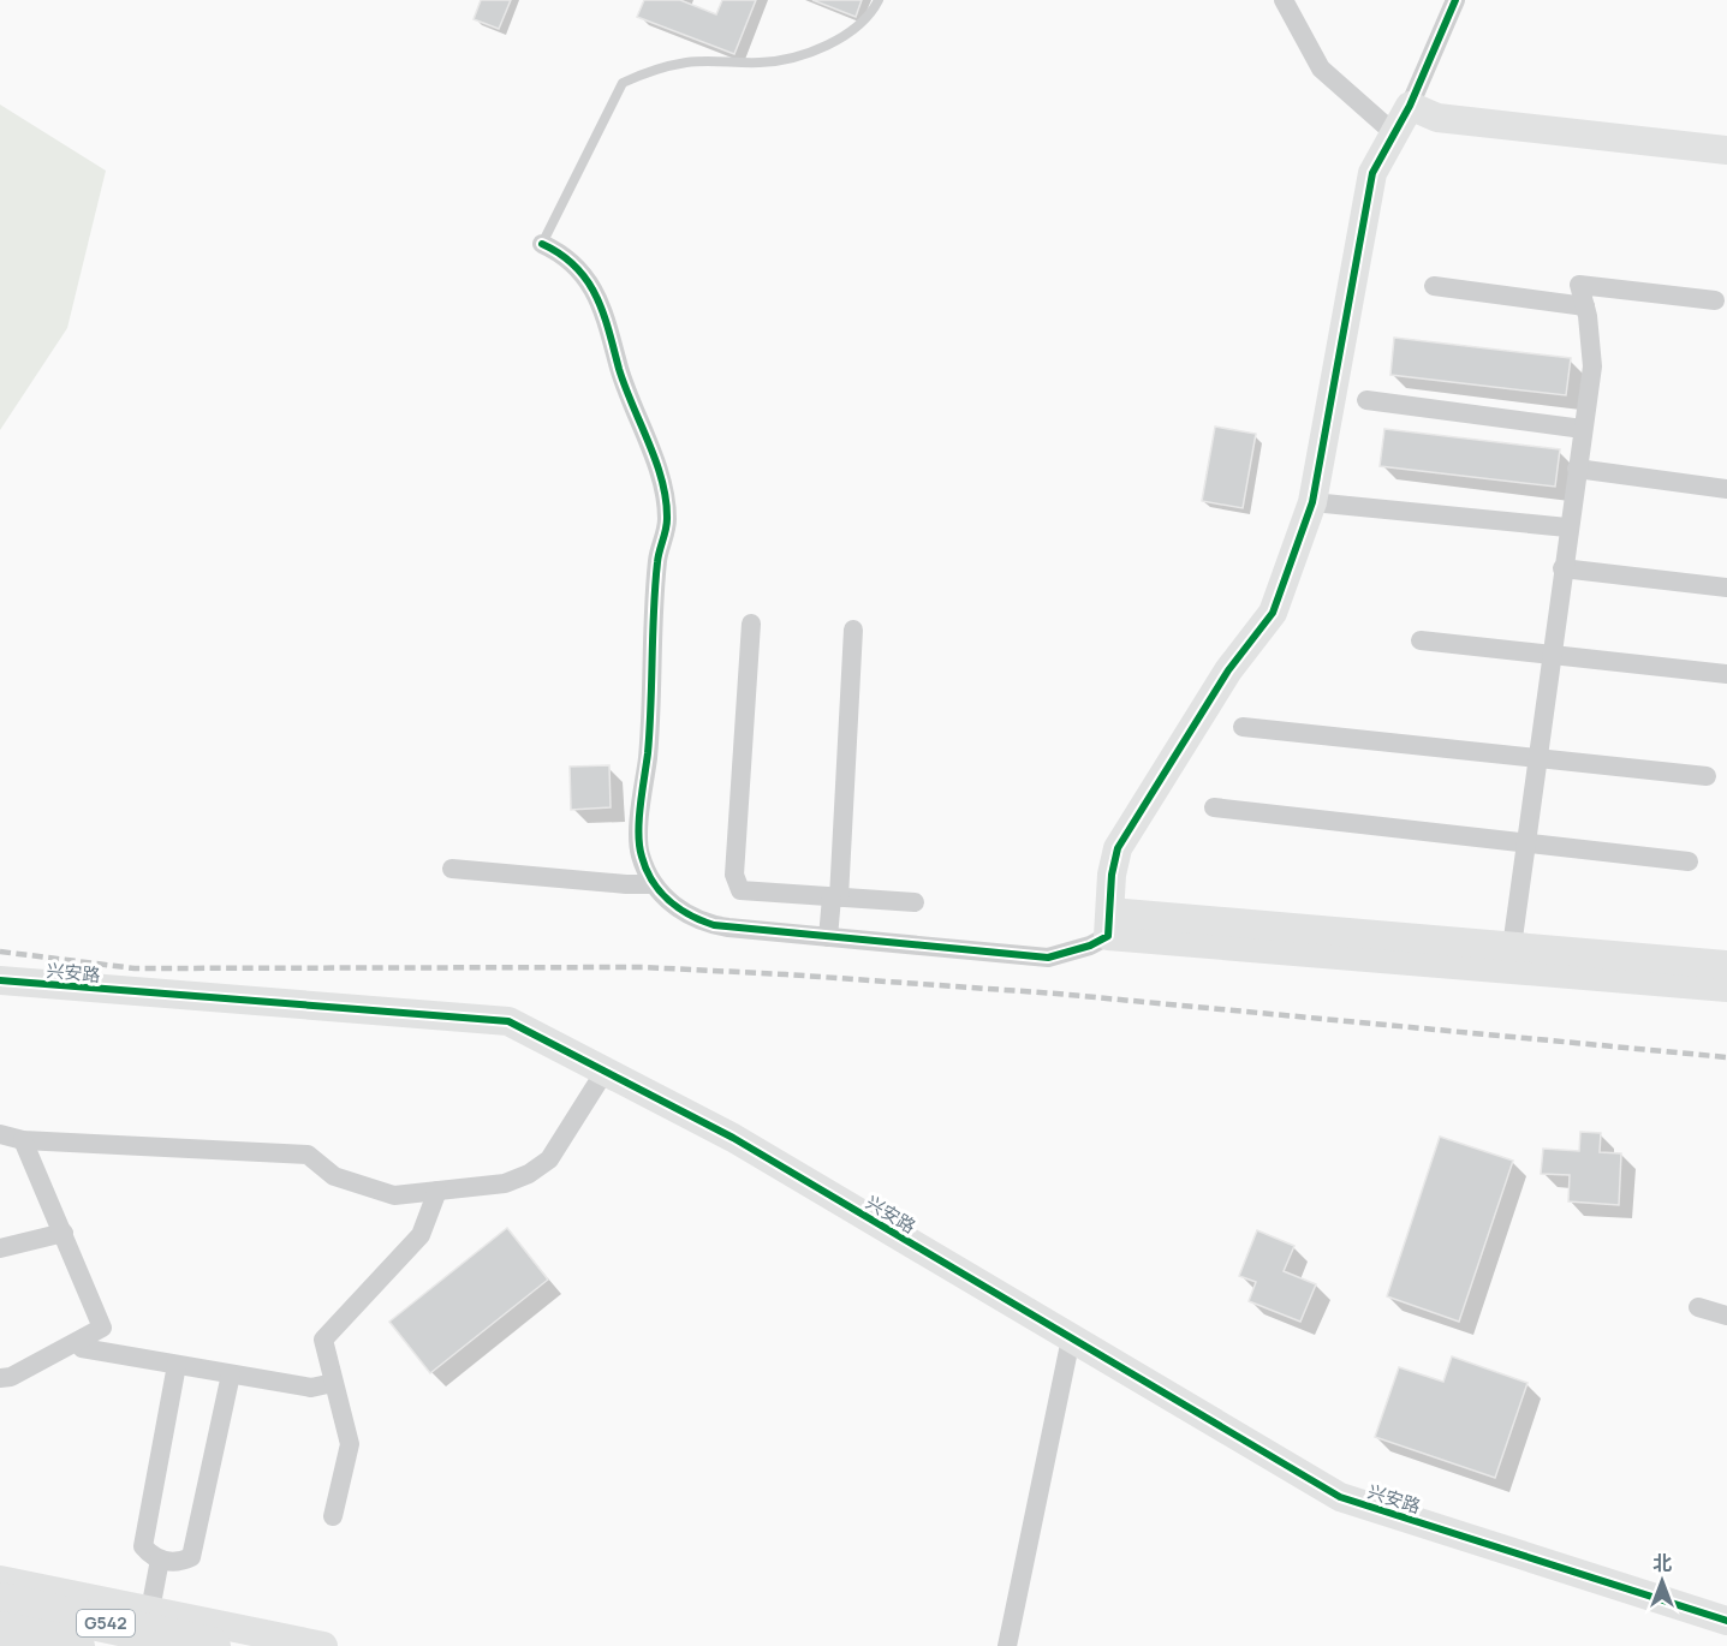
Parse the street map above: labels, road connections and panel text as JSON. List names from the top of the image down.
{
  "streets": {
    "highway": ["G542"],
    "street": ["兴安路"]
  },
  "north": "top"
}
